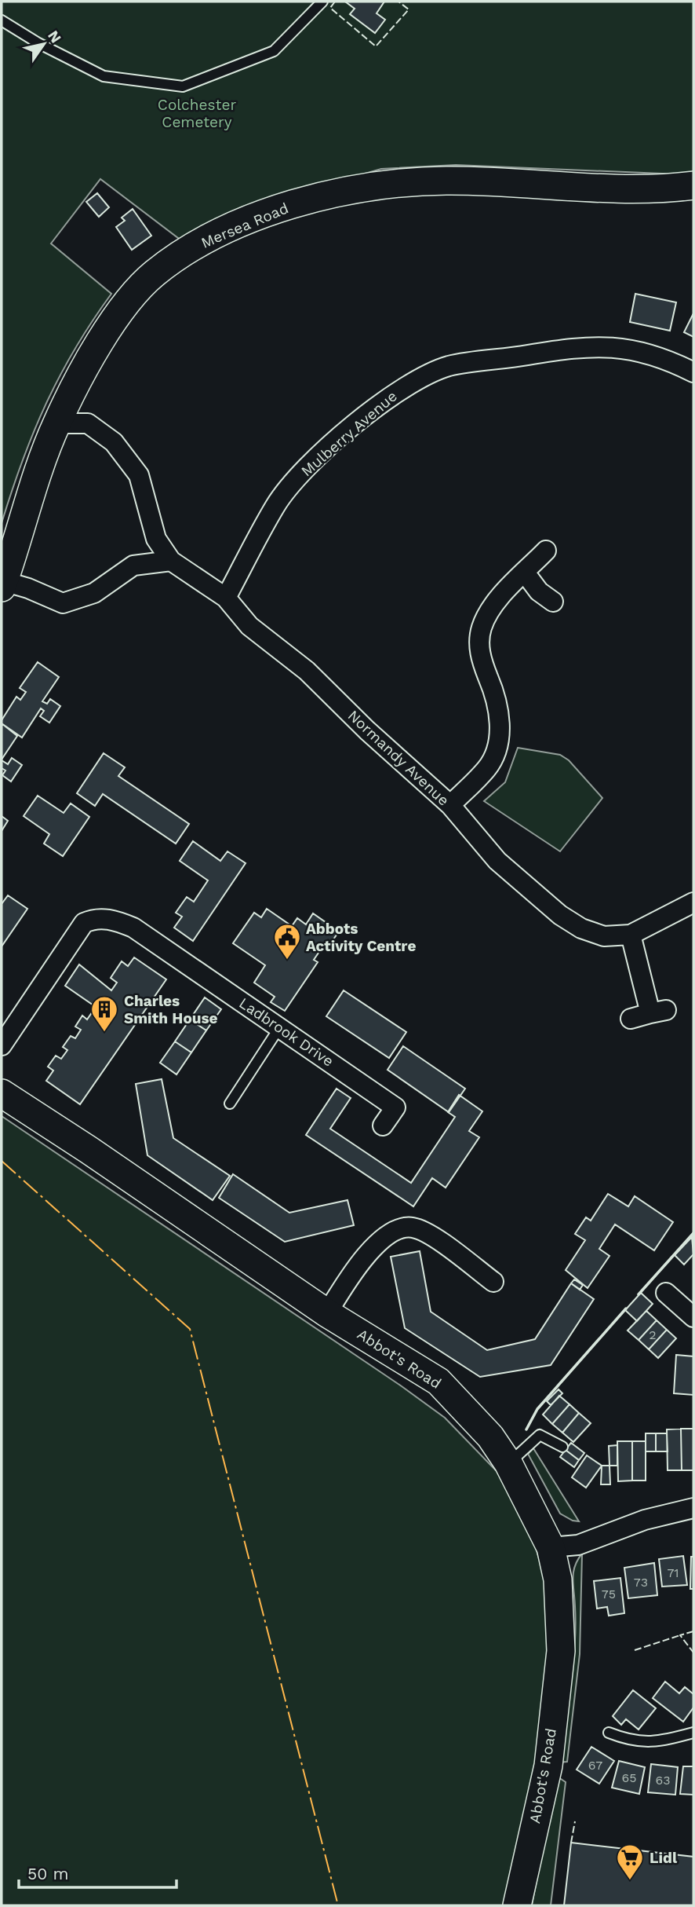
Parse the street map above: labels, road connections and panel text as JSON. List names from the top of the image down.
{
  "streets": {
    "street": [
      "Mersea Road",
      "Mulberry Avenue",
      "Normandy Avenue",
      "Ladbrook Drive",
      "Abbot's Road"
    ]
  },
  "crossings": [
    ["Mersea Road", "Normandy Avenue"],
    ["Mulberry Avenue", "Normandy Avenue"]
  ],
  "parks": ["Colchester Cemetery"],
  "places": {
    "public building": ["Abbots Activity Centre"],
    "building": ["Charles Smith House"],
    "supermarket": ["Lidl"]
  },
  "house_numbers": [
    "2",
    "71",
    "73",
    "75",
    "67",
    "65",
    "63"
  ],
  "scale_bar": "50 m",
  "north": "top right"
}
